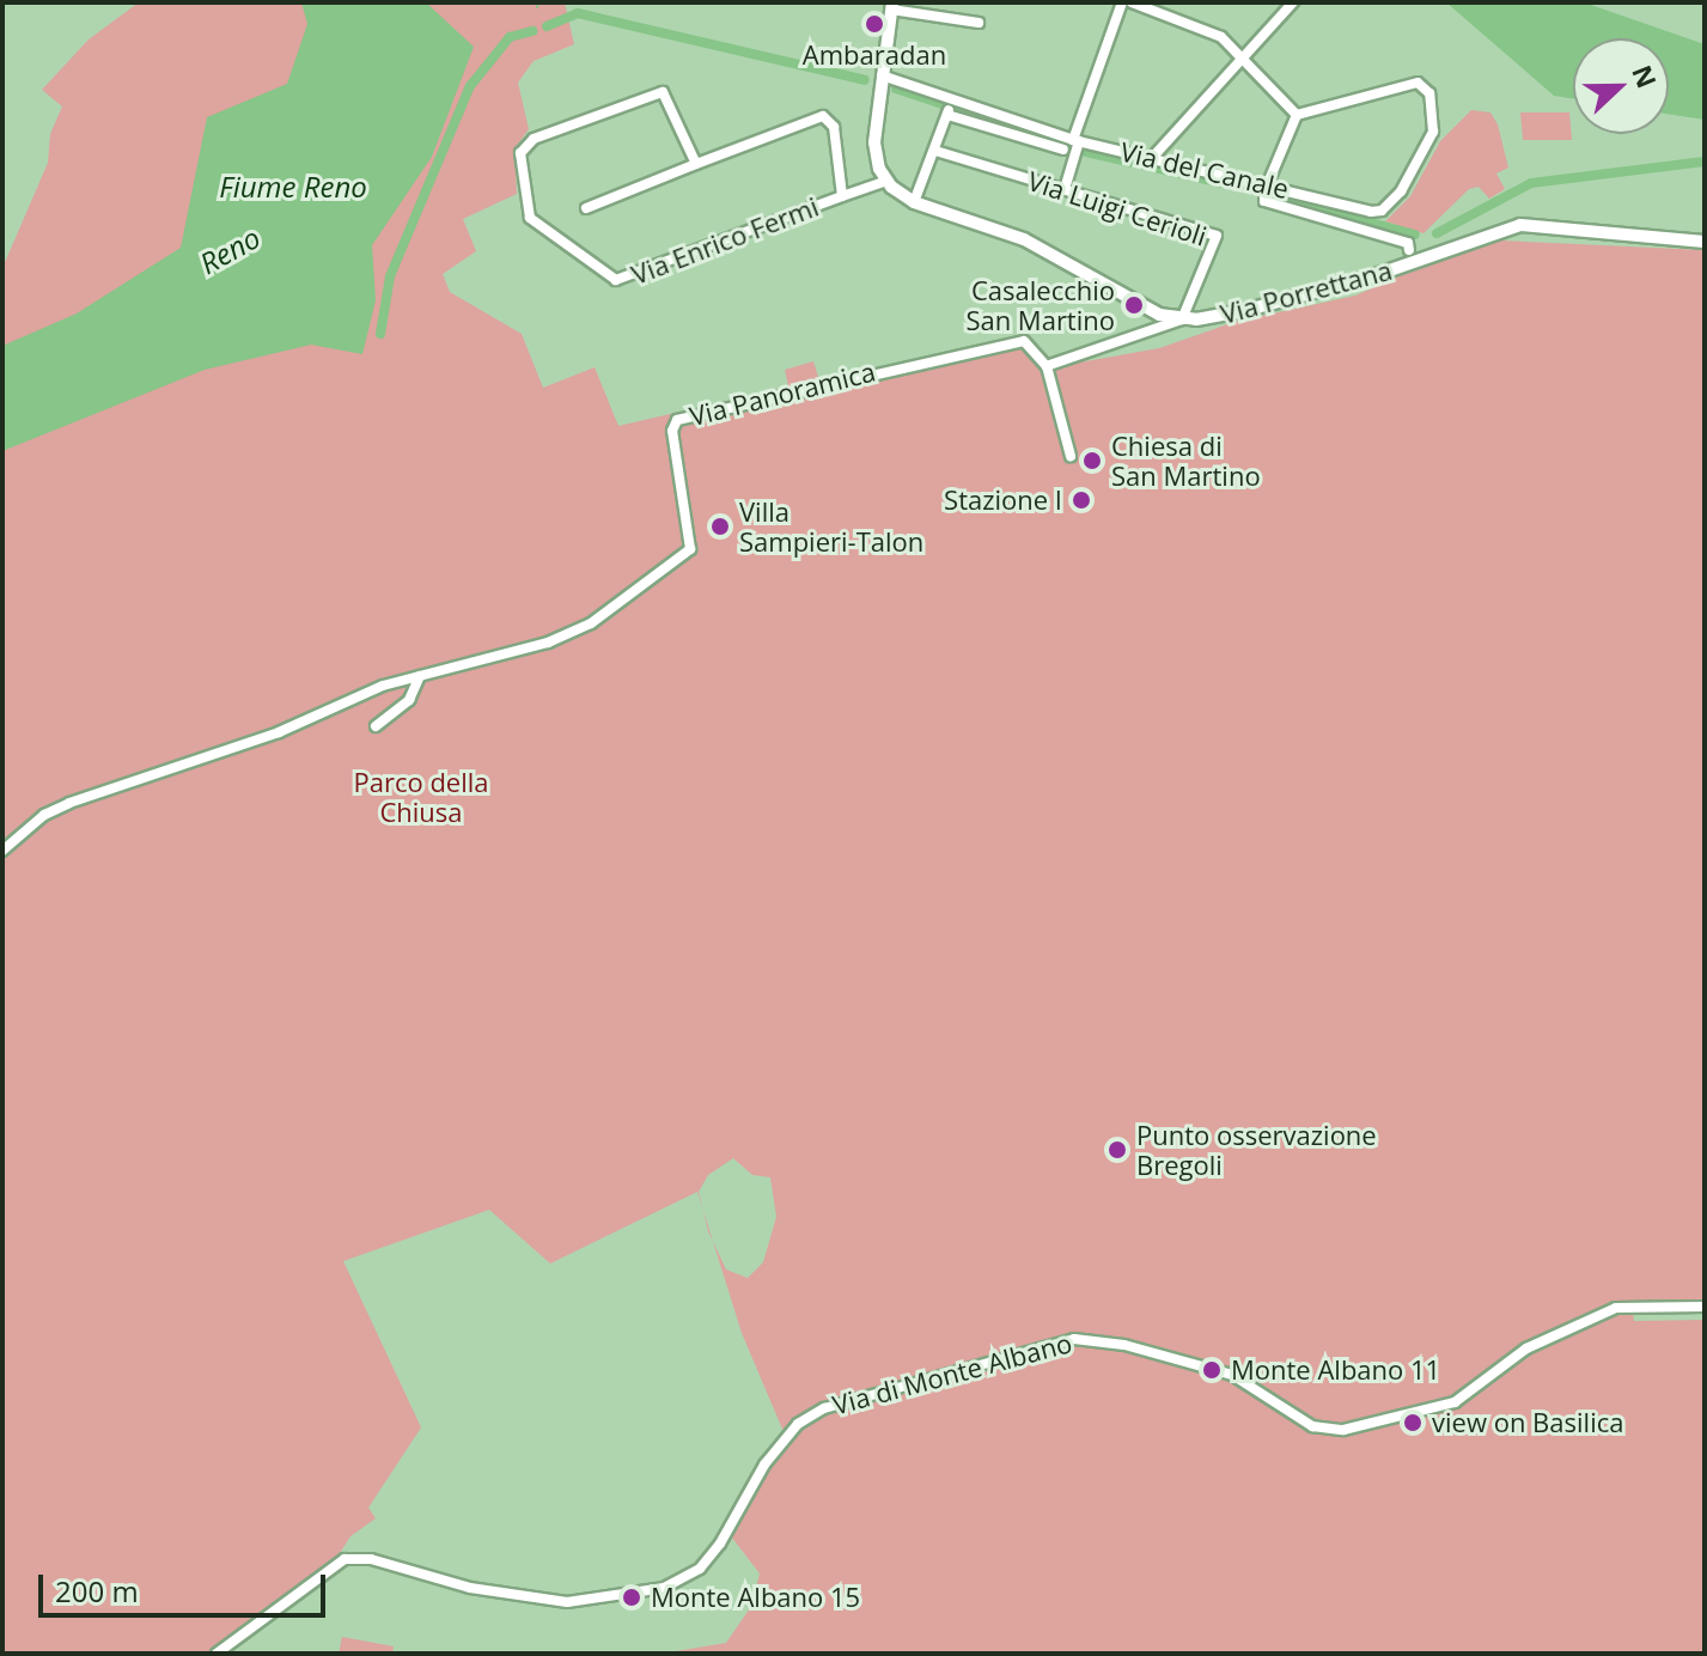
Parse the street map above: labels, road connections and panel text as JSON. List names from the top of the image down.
{
  "streets": {
    "main road": ["Via Porrettana"],
    "street": [
      "Via del Canale",
      "Via Luigi Cerioli",
      "Via Enrico Fermi",
      "Via Panoramica",
      "Via di Monte Albano"
    ]
  },
  "crossings": [
    ["Via Luigi Cerioli", "Via Porrettana"]
  ],
  "water": ["Fiume Reno", "Reno"],
  "parks": ["Parco della Chiusa"],
  "places": [
    "Ambaradan",
    "Casalecchio San Martino",
    "Chiesa di San Martino",
    "Stazione I",
    "Villa Sampieri-Talon",
    "Punto osservazione Bregoli",
    "Monte Albano 11",
    "view on Basilica",
    "Monte Albano 15"
  ],
  "scale_bar": "200 m",
  "north": "right"
}
